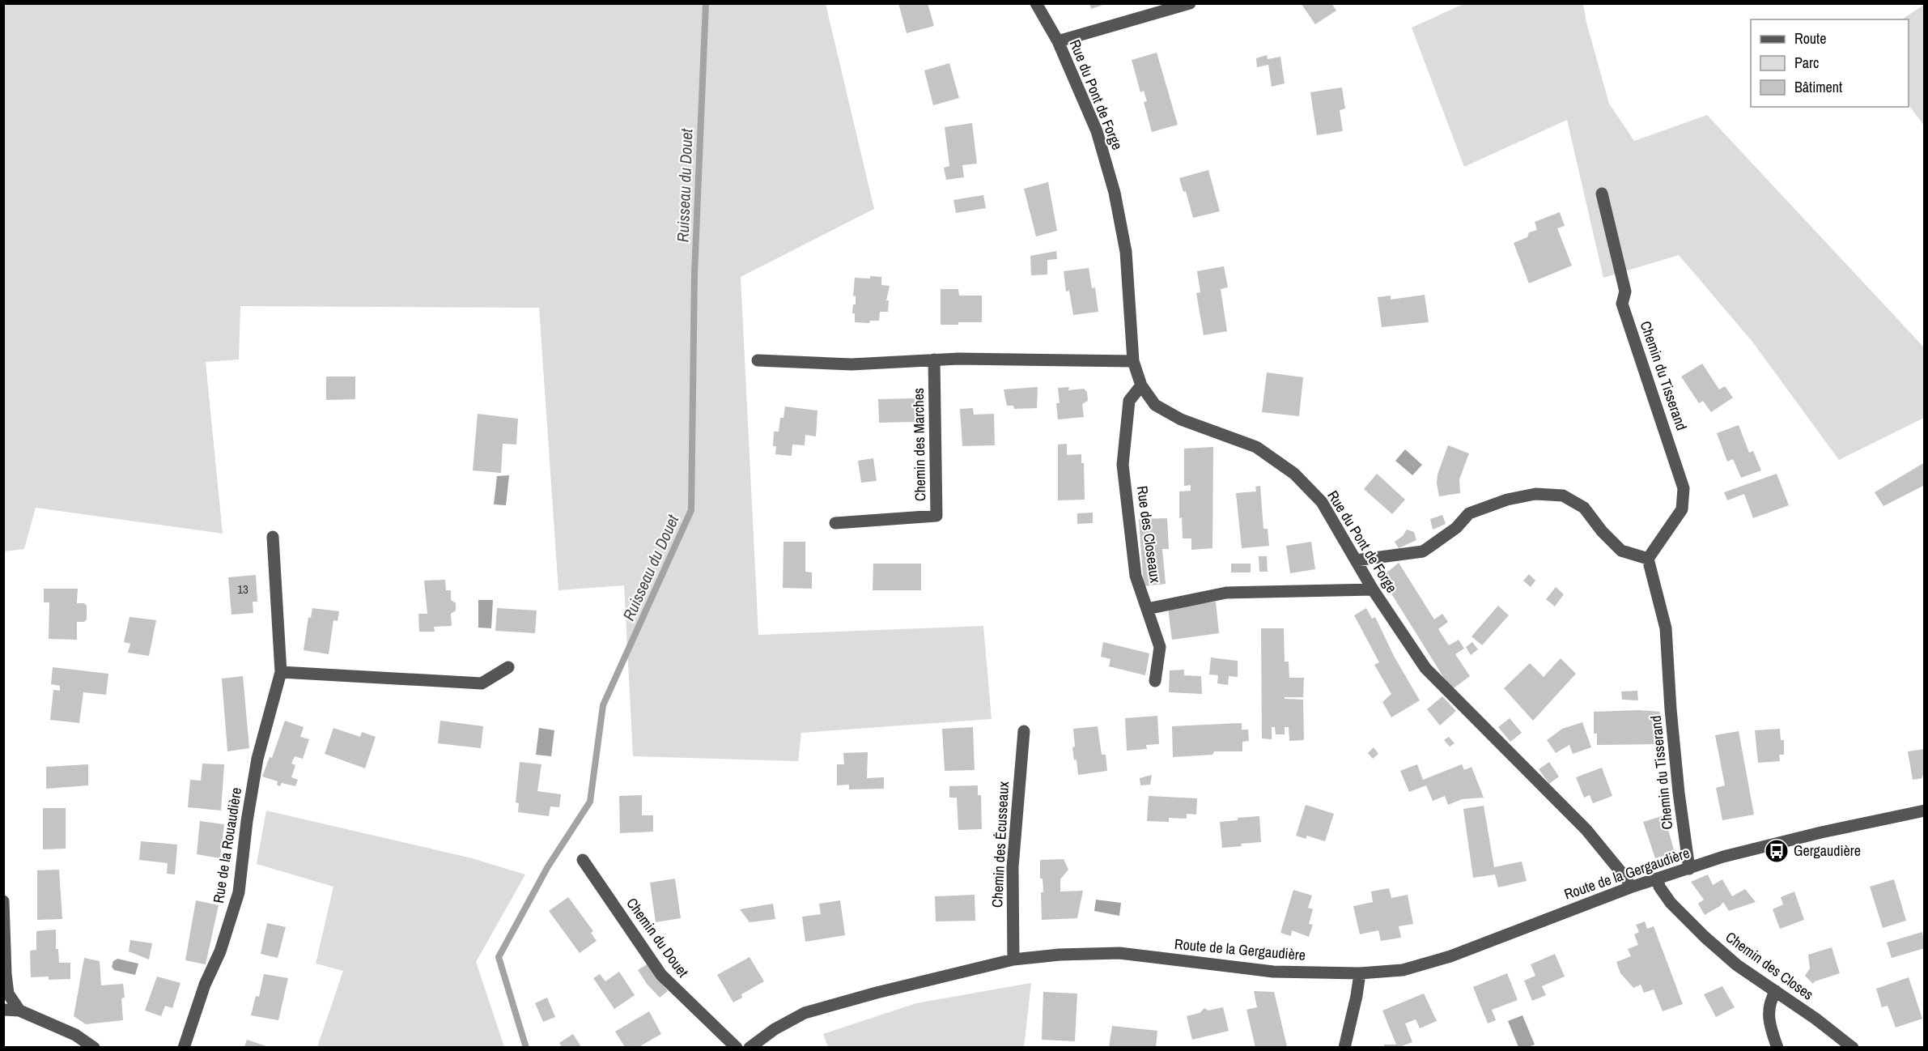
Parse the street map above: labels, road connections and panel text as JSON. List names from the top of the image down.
{
  "streets": {
    "street": [
      "Rue du Pont de Forge",
      "Chemin du Tisserand",
      "Chemin des Marches",
      "Rue des Closeaux",
      "Chemin des Écusseaux",
      "Rue de la Rouaudière",
      "Route de la Gergaudière",
      "Chemin du Douet",
      "Chemin des Closes"
    ]
  },
  "crossings": [
    ["Rue du Pont de Forge", "Rue des Closeaux"],
    ["Rue du Pont de Forge", "Route de la Gergaudière"],
    ["Chemin du Tisserand", "Route de la Gergaudière"],
    ["Chemin des Écusseaux", "Route de la Gergaudière"],
    ["Route de la Gergaudière", "Chemin des Closes"]
  ],
  "water": ["Ruisseau du Douet"],
  "places": {
    "bus stop": ["Gergaudière"]
  },
  "house_numbers": ["13"],
  "legend": ["Route", "Parc", "Bâtiment"]
}
